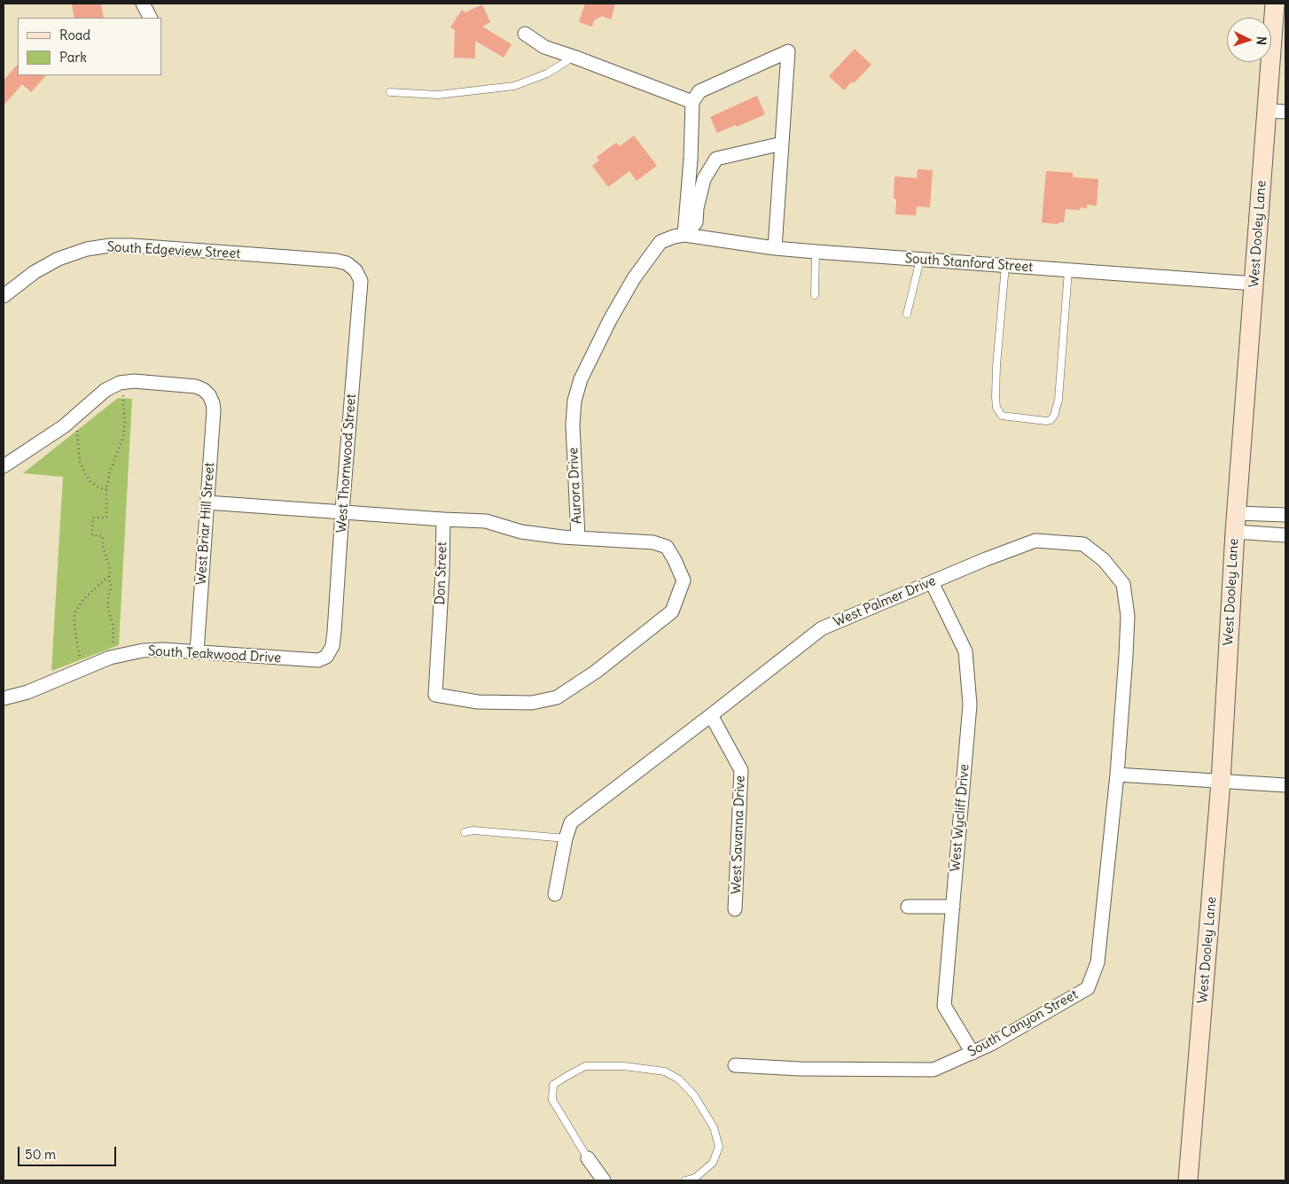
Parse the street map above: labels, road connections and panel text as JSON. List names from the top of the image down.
{
  "streets": {
    "street": [
      "West Dooley Lane",
      "South Edgeview Street",
      "South Stanford Street",
      "West Thornwood Street",
      "Aurora Drive",
      "West Briar Hill Street",
      "Don Street",
      "West Palmer Drive",
      "South Teakwood Drive",
      "West Wycliff Drive",
      "West Savanna Drive",
      "South Canyon Street"
    ]
  },
  "crossings": [
    ["West Dooley Lane", "South Stanford Street"],
    ["South Edgeview Street", "West Thornwood Street"],
    ["South Stanford Street", "Aurora Drive"],
    ["West Thornwood Street", "South Teakwood Drive"],
    ["Aurora Drive", "Don Street"],
    ["West Briar Hill Street", "South Teakwood Drive"],
    ["West Palmer Drive", "West Wycliff Drive"],
    ["West Palmer Drive", "West Savanna Drive"],
    ["West Palmer Drive", "South Canyon Street"],
    ["West Wycliff Drive", "South Canyon Street"]
  ],
  "legend": ["Road", "Park"],
  "scale_bar": "50 m",
  "north": "right"
}
